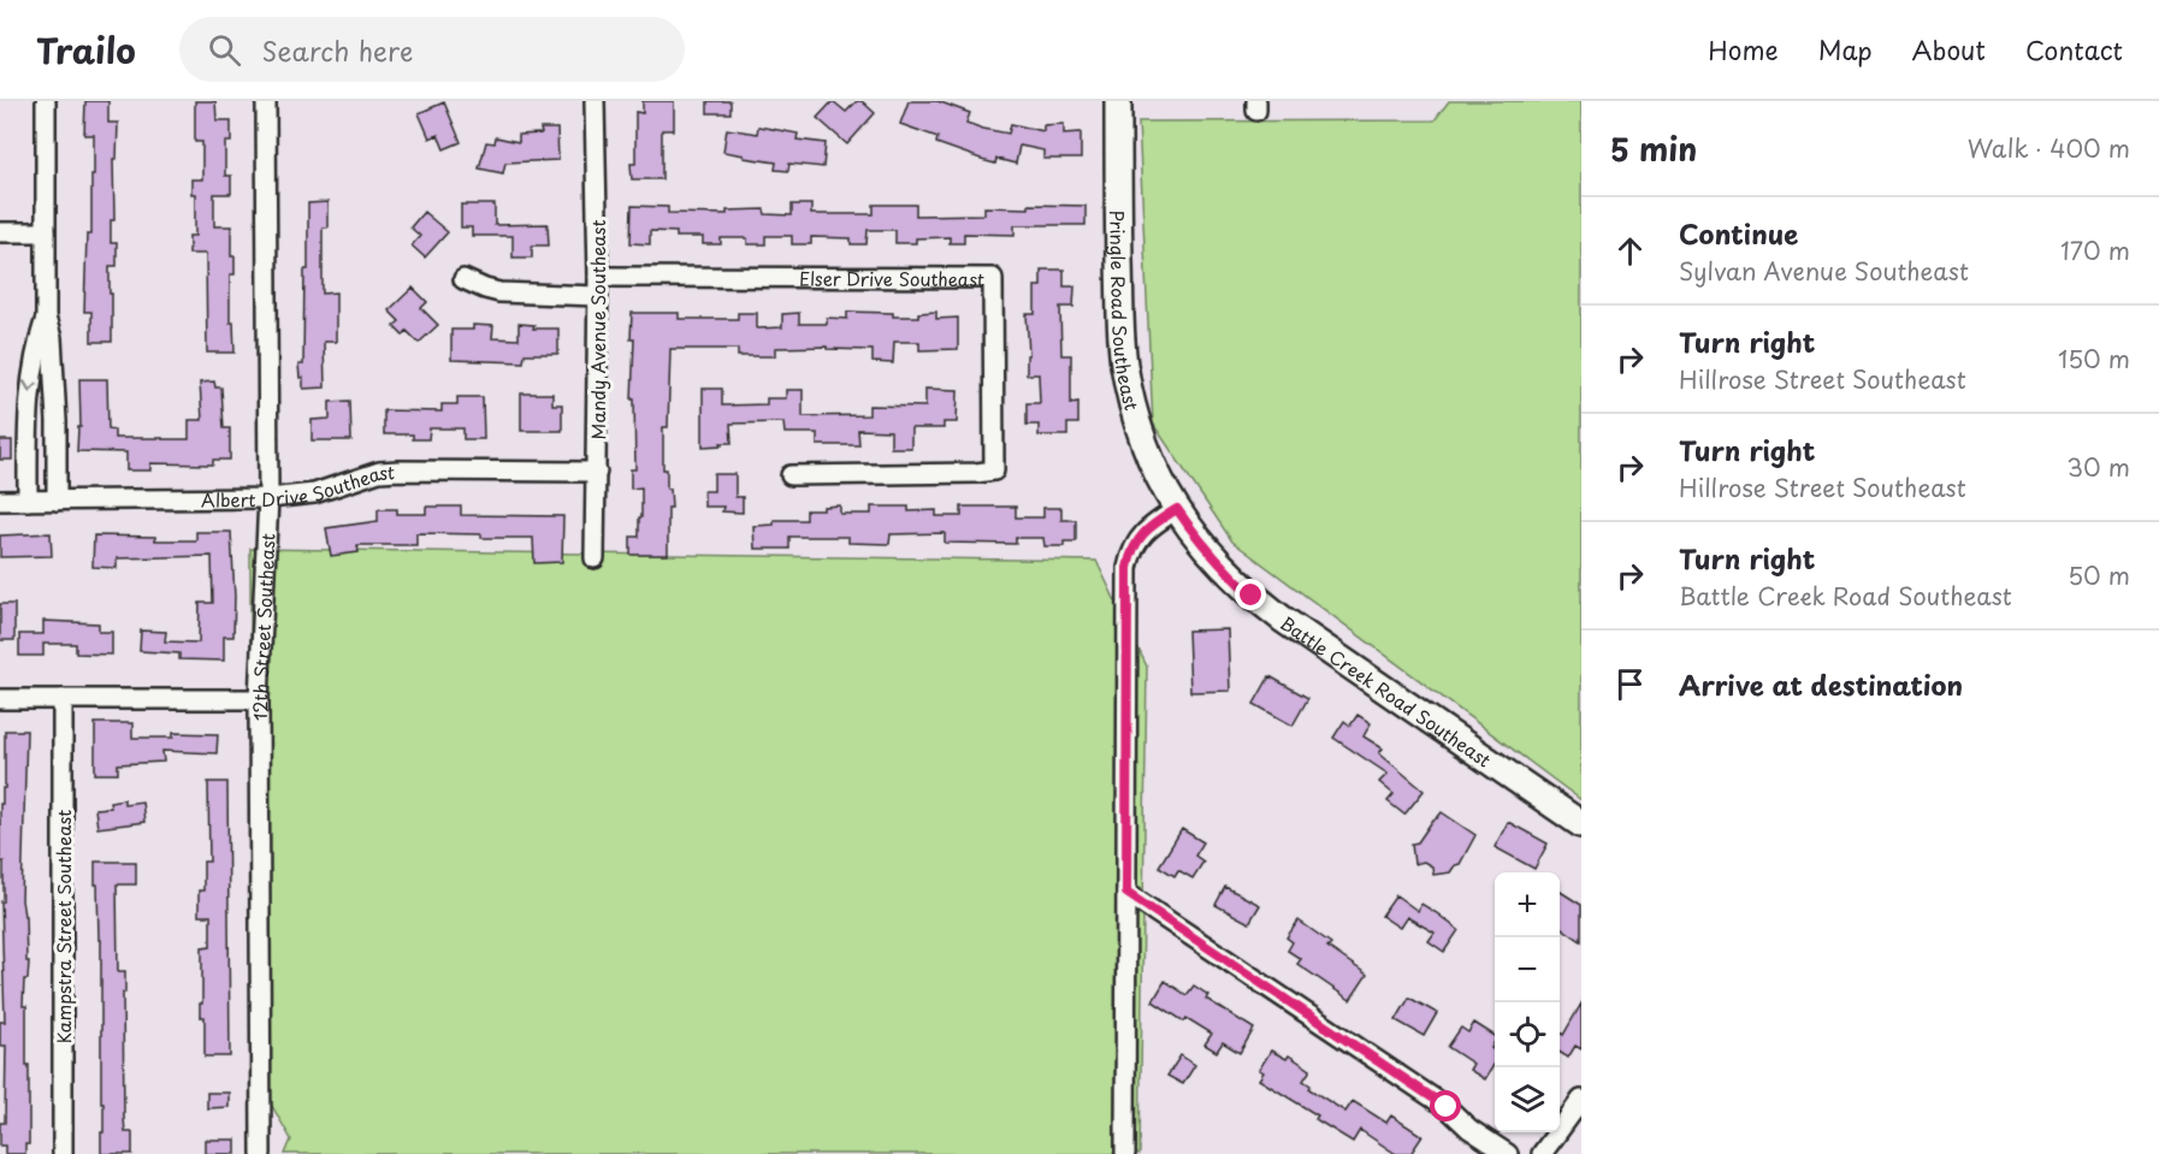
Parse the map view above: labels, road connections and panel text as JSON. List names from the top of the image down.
{
  "streets": {
    "main road": ["Pringle Road Southeast", "Battle Creek Road Southeast"],
    "street": [
      "Elser Drive Southeast",
      "Mandy Avenue Southeast",
      "Albert Drive Southeast",
      "12th Street Southeast",
      "Kampstra Street Southeast"
    ]
  },
  "crossings": [
    ["Elser Drive Southeast", "Mandy Avenue Southeast"],
    ["Pringle Road Southeast", "Battle Creek Road Southeast"],
    ["Mandy Avenue Southeast", "Albert Drive Southeast"],
    ["Albert Drive Southeast", "12th Street Southeast"]
  ],
  "page": {
    "header": "Trailo",
    "search": "Search here",
    "nav": [
      "Home",
      "Map",
      "About",
      "Contact"
    ],
    "heading": ["5 min", "Walk · 400 m"],
    "list": [
      ["Continue", "Sylvan Avenue Southeast", "170 m"],
      ["Turn right", "Hillrose Street Southeast", "150 m"],
      ["Turn right", "Hillrose Street Southeast", "30 m"],
      ["Turn right", "Battle Creek Road Southeast", "50 m"],
      "Arrive at destination"
    ],
    "map_buttons": ["+", "−"]
  }
}
